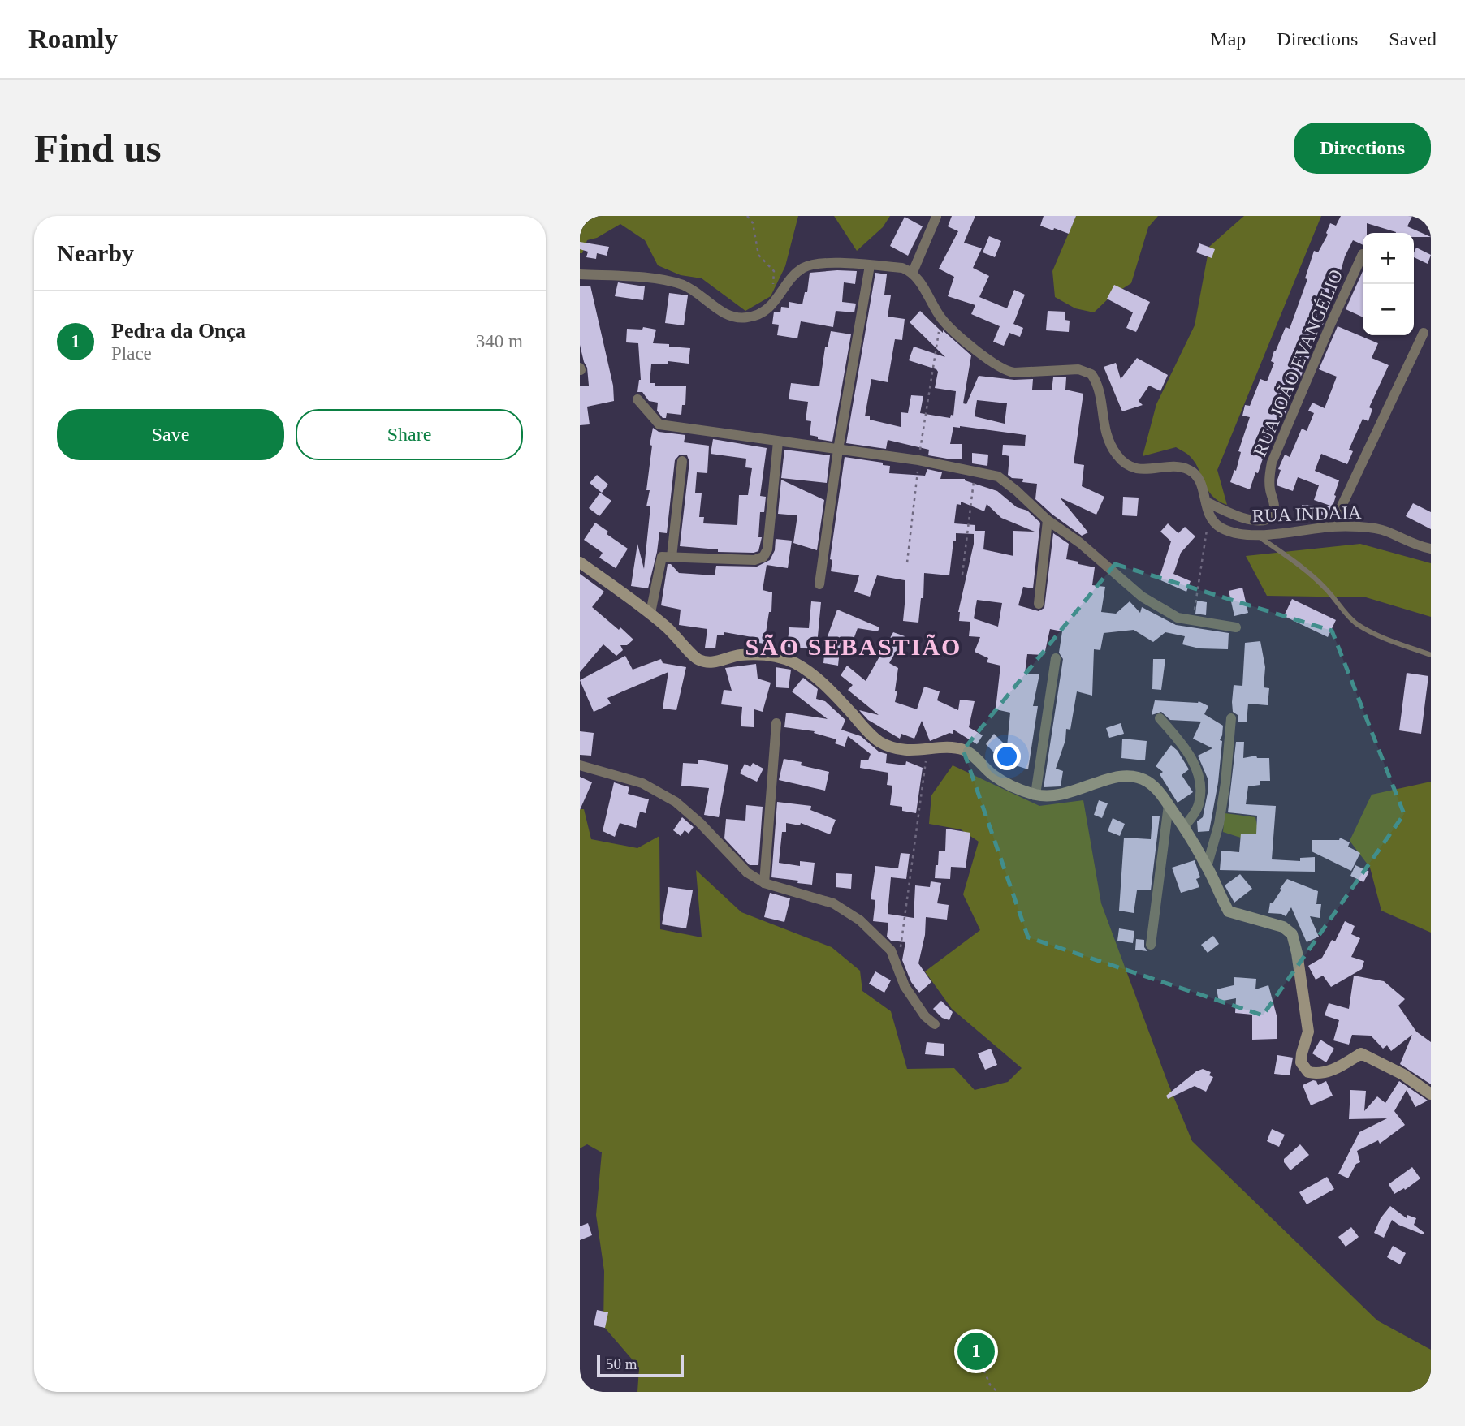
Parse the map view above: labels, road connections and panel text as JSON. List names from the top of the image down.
{
  "streets": {
    "street": ["RUA JOÃO EVANGÉLIO", "RUA INDAIA"]
  },
  "districts": ["SÃO SEBASTIÃO"],
  "scale_bar": "50 m",
  "page": {
    "header": "Roamly",
    "nav": ["Map", "Directions", "Saved"],
    "buttons": [
      "Directions",
      ["Save", "Share"]
    ],
    "title": "Find us",
    "heading": "Nearby",
    "map_buttons": ["+", "−"],
    "list": [
      {
        "mark": "1",
        "name": "Pedra da Onça",
        "note": "Place",
        "value": "340 m"
      }
    ],
    "pins": "1",
    "scale": "50 m"
  }
}
